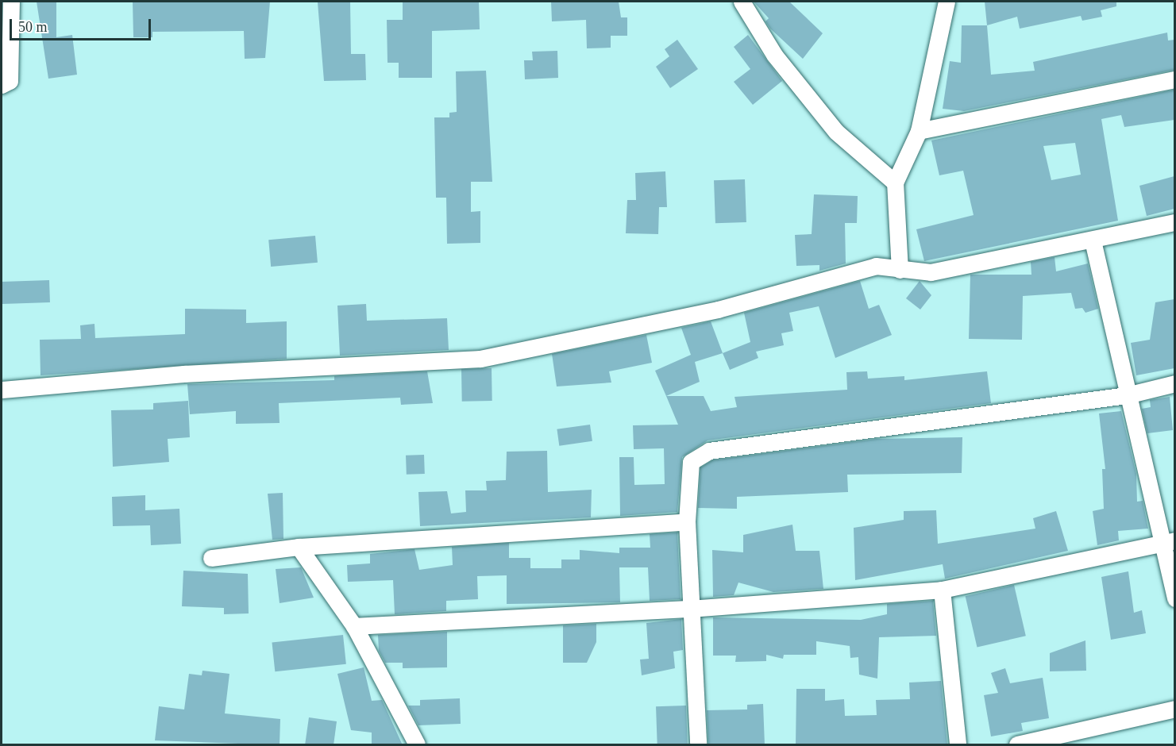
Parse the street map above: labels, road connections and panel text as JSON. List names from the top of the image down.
{
  "scale_bar": "50 m"
}
